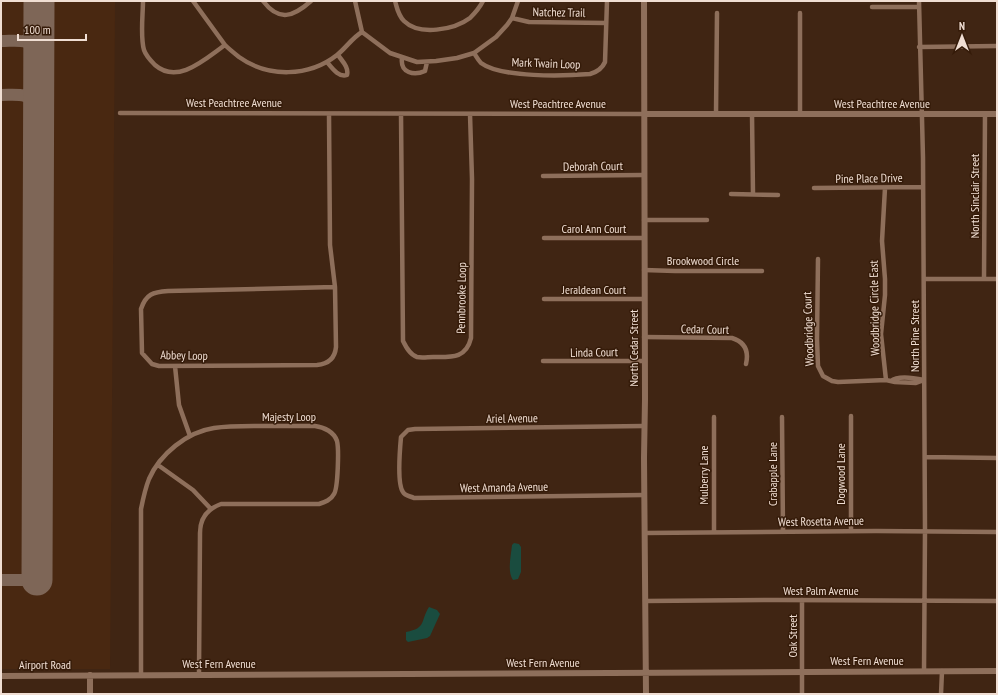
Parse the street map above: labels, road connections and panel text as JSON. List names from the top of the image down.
{
  "streets": {
    "street": [
      "Natchez Trail",
      "Mark Twain Loop",
      "West Peachtree Avenue",
      "Deborah Court",
      "Pine Place Drive",
      "North Sinclair Street",
      "Carol Ann Court",
      "Brookwood Circle",
      "Jeraldean Court",
      "Pennbrooke Loop",
      "Woodbridge Circle East",
      "Cedar Court",
      "Woodbridge Court",
      "North Pine Street",
      "North Cedar Street",
      "Linda Court",
      "Abbey Loop",
      "Majesty Loop",
      "Ariel Avenue",
      "Crabapple Lane",
      "Dogwood Lane",
      "Mulberry Lane",
      "West Amanda Avenue",
      "West Rosetta Avenue",
      "West Palm Avenue",
      "Oak Street",
      "West Fern Avenue",
      "Airport Road"
    ]
  },
  "crossings": [
    ["Natchez Trail", "Mark Twain Loop"],
    ["West Peachtree Avenue", "North Sinclair Street"],
    ["West Peachtree Avenue", "Pennbrooke Loop"],
    ["West Peachtree Avenue", "North Pine Street"],
    ["West Peachtree Avenue", "North Cedar Street"],
    ["West Peachtree Avenue", "Abbey Loop"],
    ["Deborah Court", "North Cedar Street"],
    ["Pine Place Drive", "Woodbridge Circle East"],
    ["Pine Place Drive", "North Pine Street"],
    ["Carol Ann Court", "North Cedar Street"],
    ["Brookwood Circle", "North Cedar Street"],
    ["Jeraldean Court", "North Cedar Street"],
    ["Woodbridge Circle East", "Woodbridge Court"],
    ["Cedar Court", "North Cedar Street"],
    ["Woodbridge Court", "North Pine Street"],
    ["North Pine Street", "West Rosetta Avenue"],
    ["North Pine Street", "West Palm Avenue"],
    ["North Pine Street", "West Fern Avenue"],
    ["North Cedar Street", "Linda Court"],
    ["North Cedar Street", "Ariel Avenue"],
    ["North Cedar Street", "West Amanda Avenue"],
    ["North Cedar Street", "West Rosetta Avenue"],
    ["North Cedar Street", "West Palm Avenue"],
    ["North Cedar Street", "West Fern Avenue"],
    ["Majesty Loop", "West Fern Avenue"],
    ["Ariel Avenue", "West Amanda Avenue"],
    ["Crabapple Lane", "West Rosetta Avenue"],
    ["Dogwood Lane", "West Rosetta Avenue"],
    ["Mulberry Lane", "West Rosetta Avenue"],
    ["West Palm Avenue", "Oak Street"],
    ["Oak Street", "West Fern Avenue"],
    ["West Fern Avenue", "Airport Road"]
  ],
  "scale_bar": "100 m",
  "north": "top"
}
